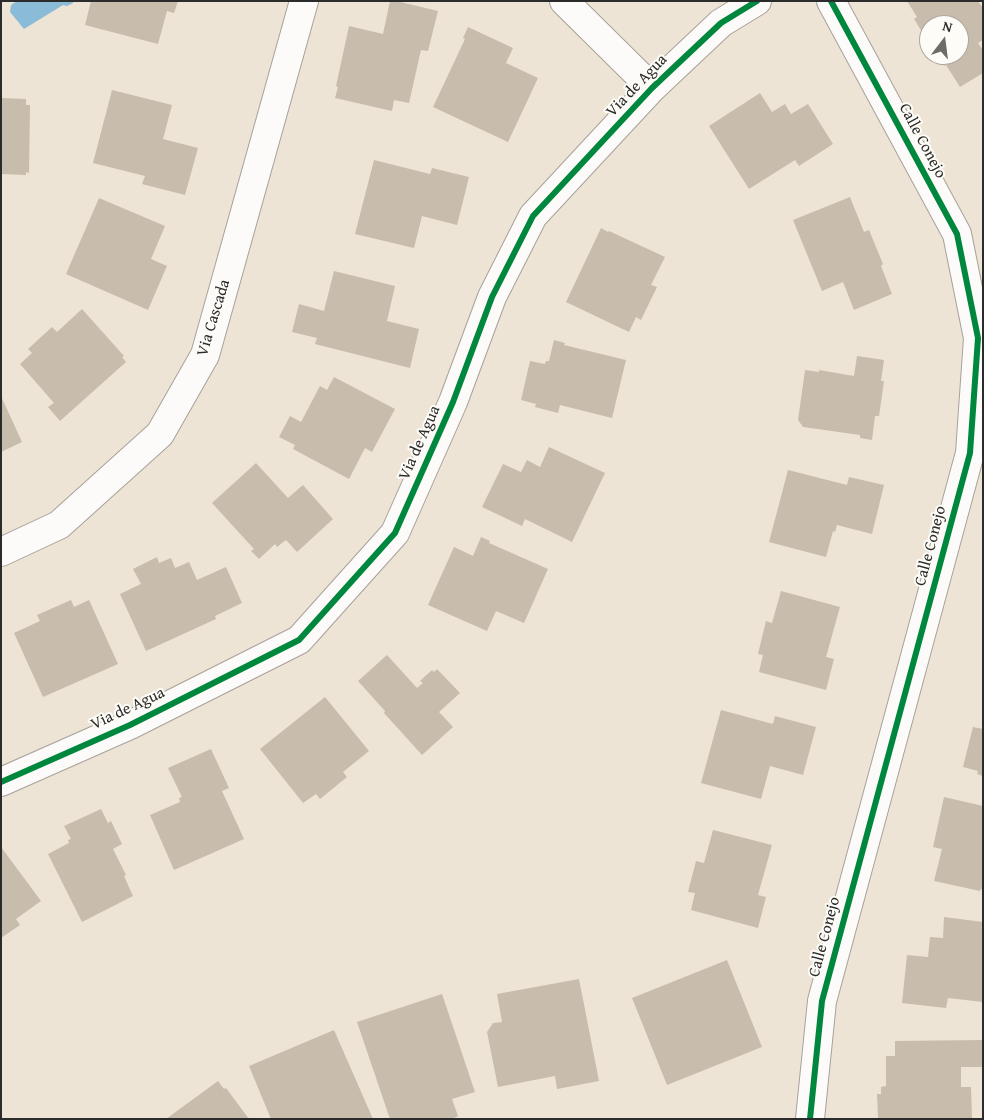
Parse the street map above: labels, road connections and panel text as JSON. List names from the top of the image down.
{
  "streets": {
    "street": ["Via de Agua", "Calle Conejo", "Via Cascada"]
  },
  "north": "top"
}
